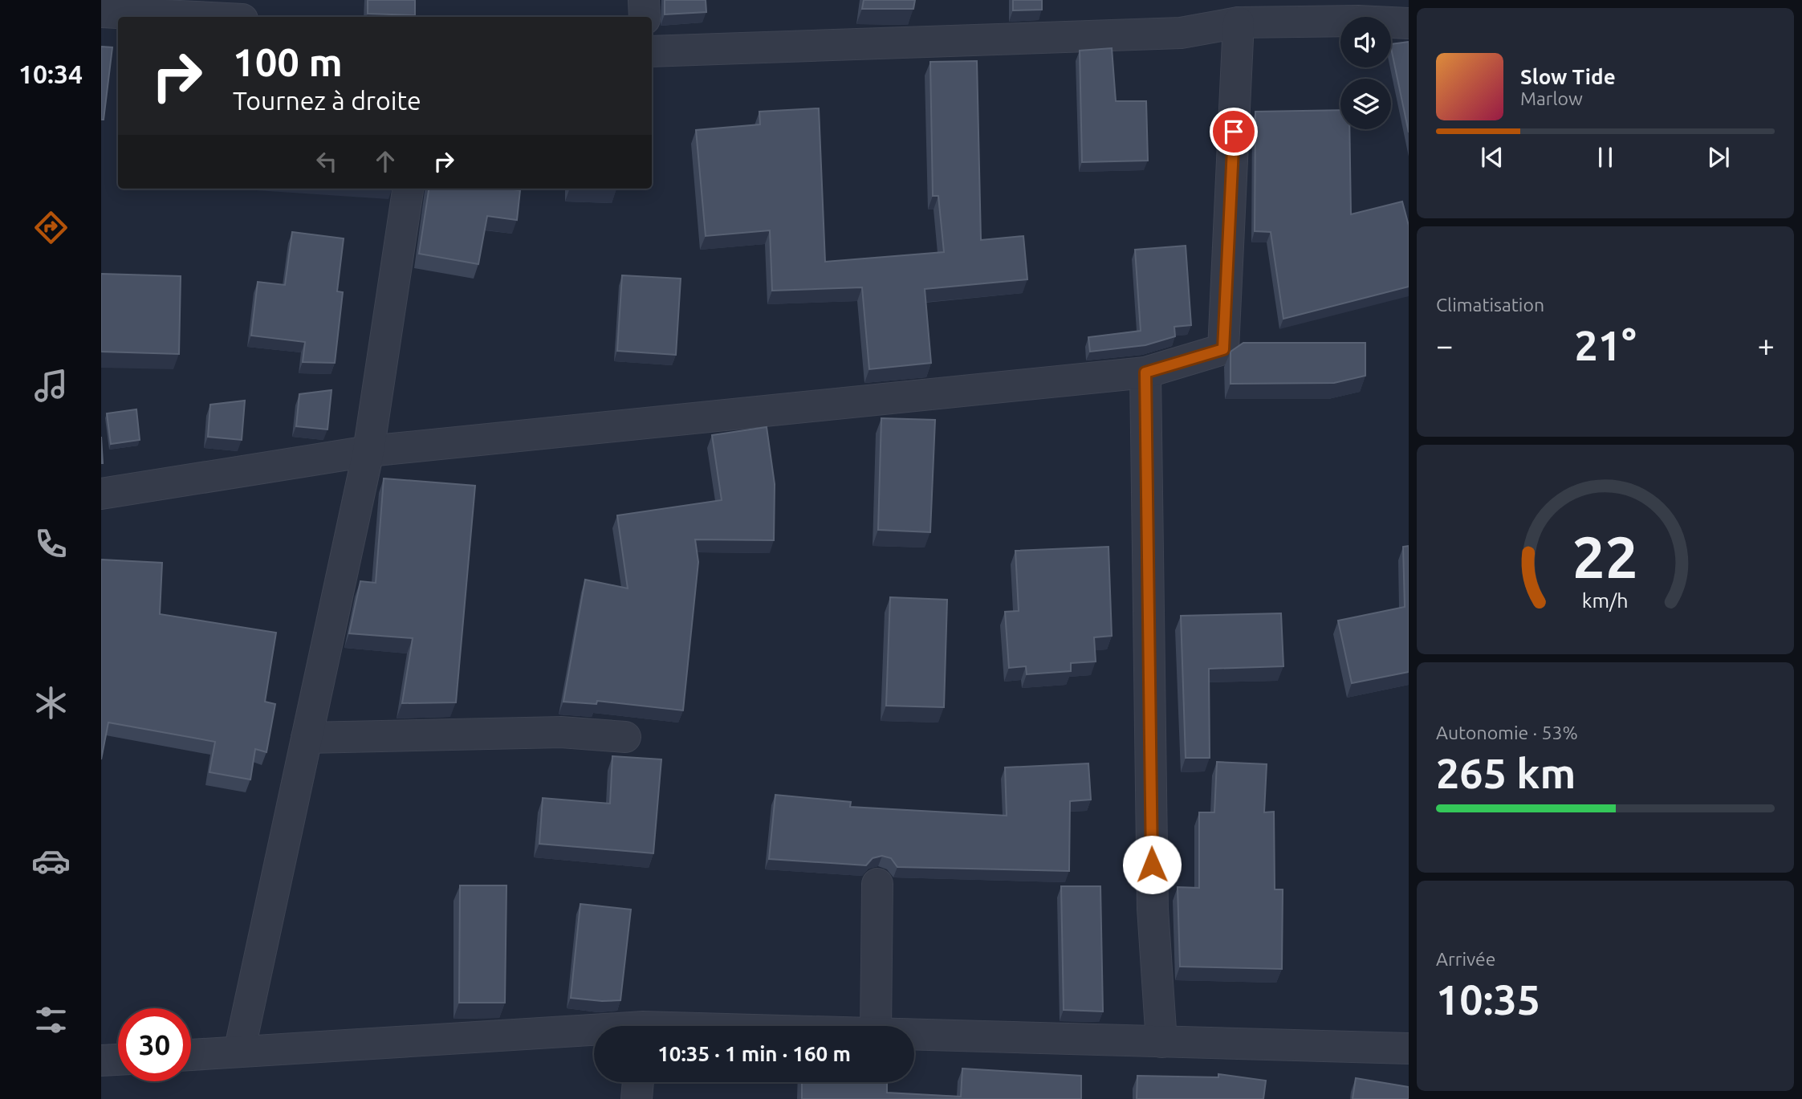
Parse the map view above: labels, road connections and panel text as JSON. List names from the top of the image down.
{
  "page": {
    "tabs": "10:34",
    "turn": ["100 m", "Tournez à droite"],
    "song": ["Slow Tide", "Marlow"],
    "tile": [
      "Climatisation",
      ["Autonomie · 53%", "265 km"],
      ["Arrivée", "10:35"]
    ],
    "heat": ["−", "21°", "+"],
    "limit": "30",
    "trip": "10:35 · 1 min · 160 m",
    "gauge": ["22", "km/h"]
  }
}
